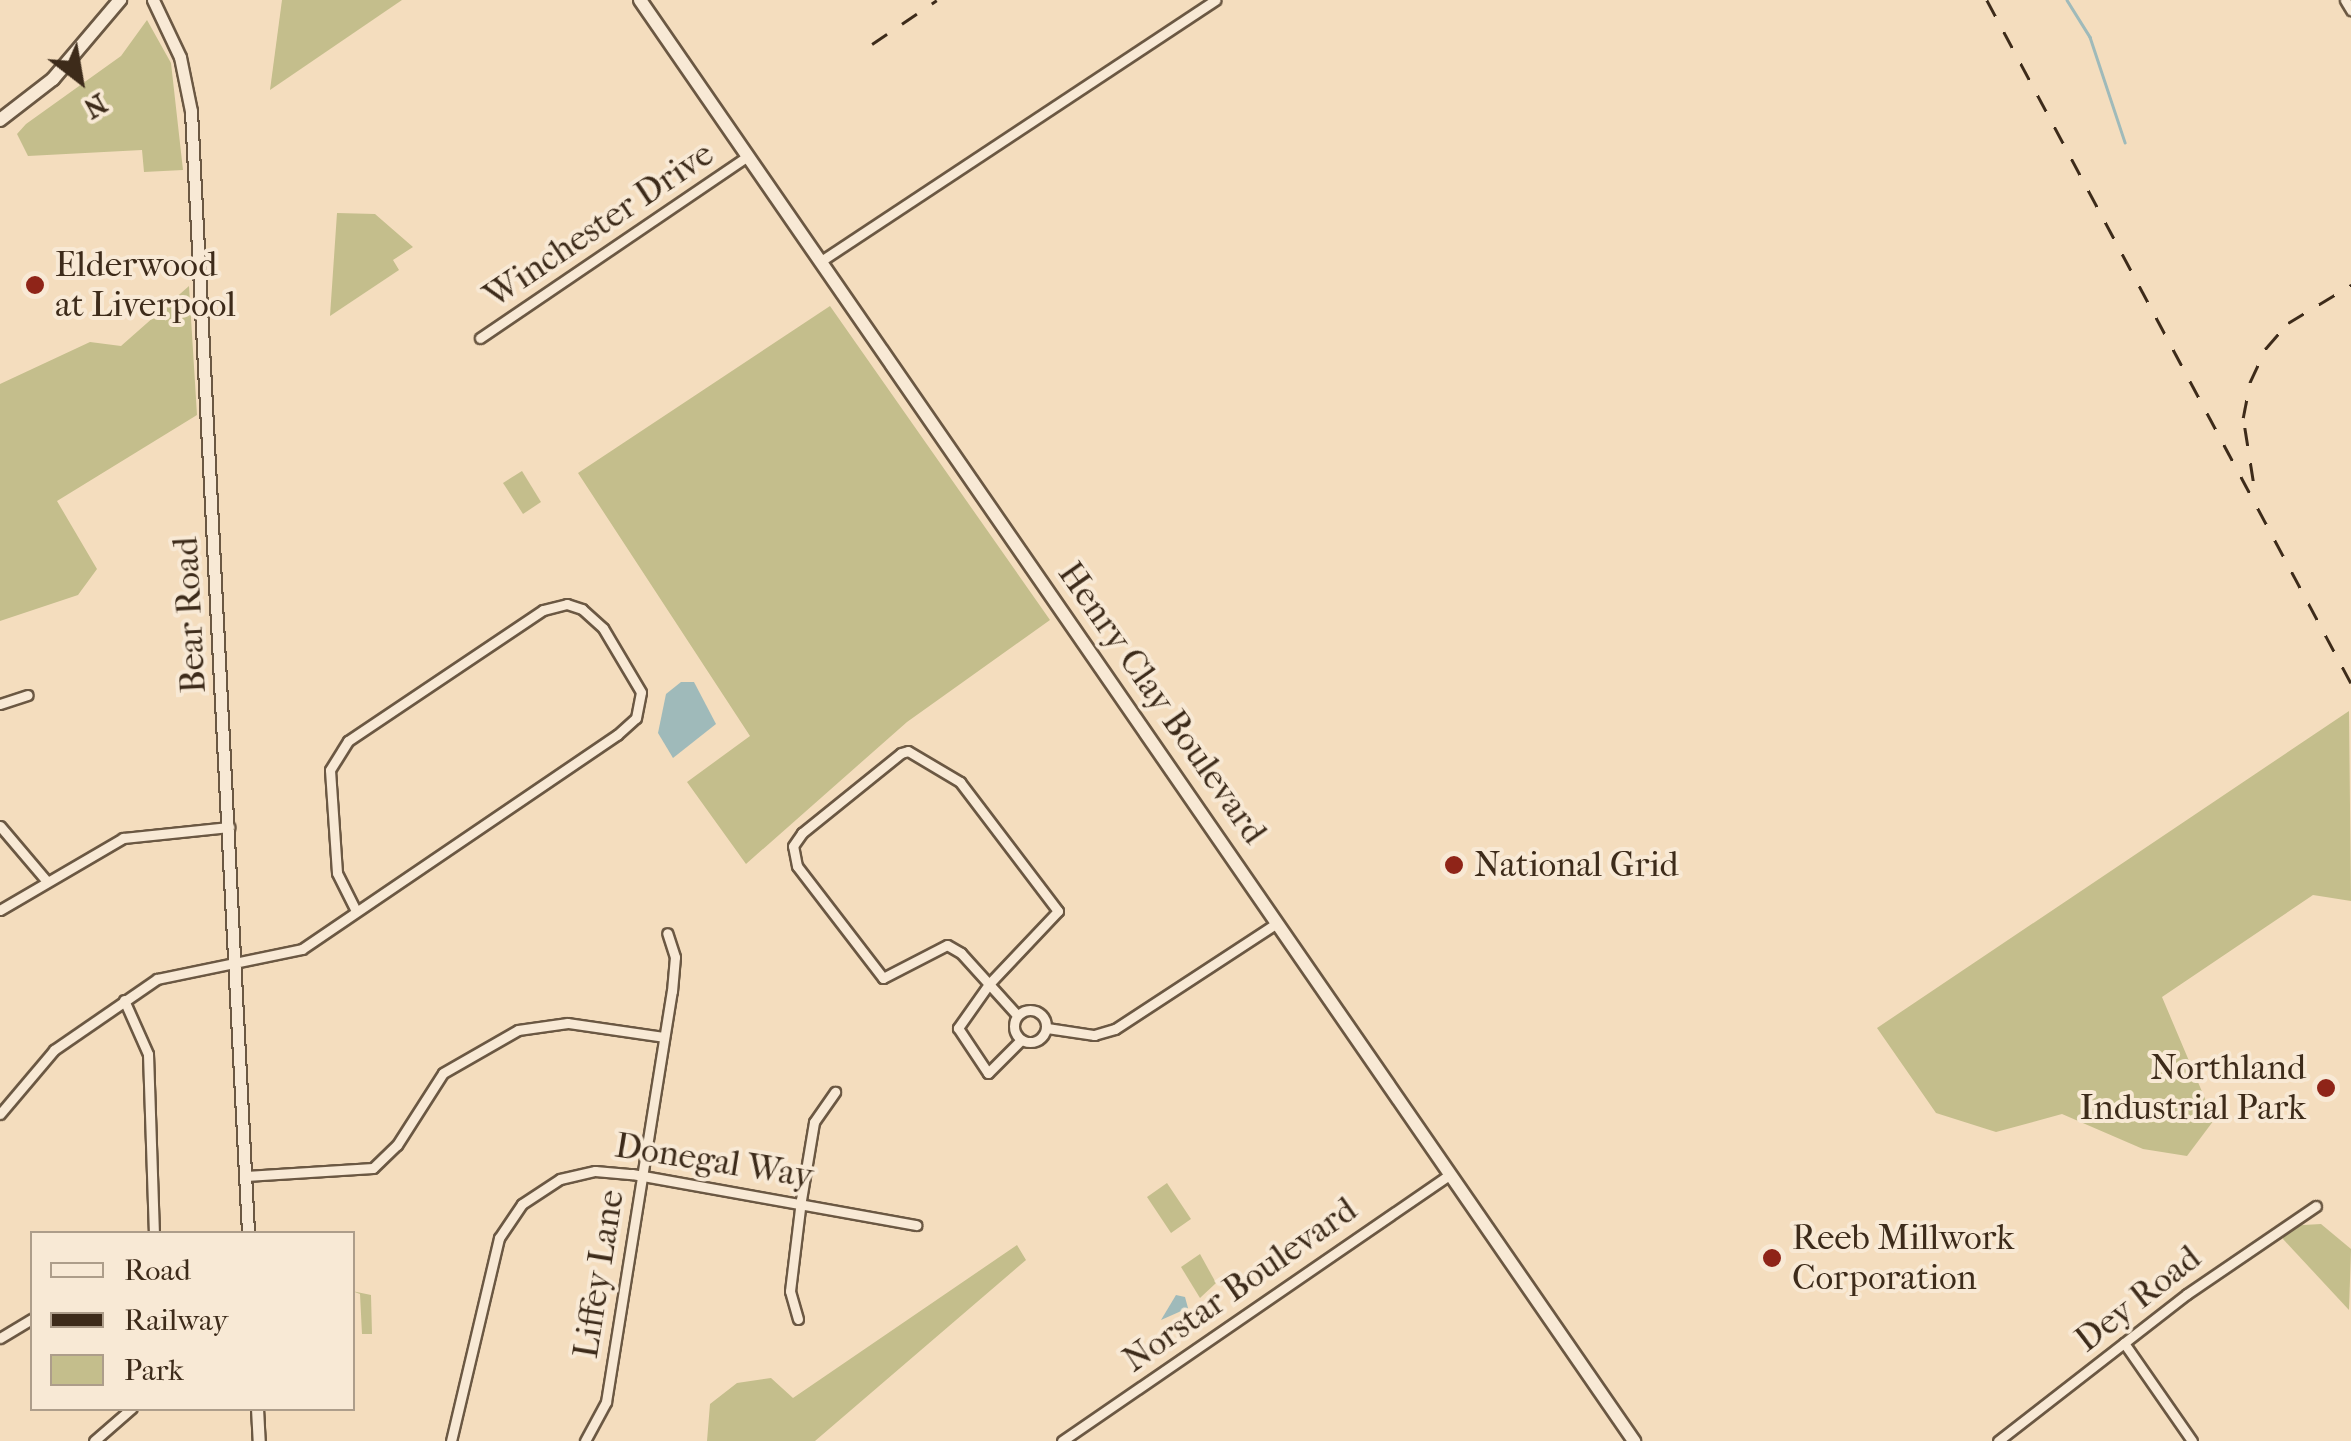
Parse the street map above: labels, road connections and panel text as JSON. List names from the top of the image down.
{
  "streets": {
    "main road": ["Henry Clay Boulevard"],
    "street": [
      "Winchester Drive",
      "Bear Road",
      "Donegal Way",
      "Liffey Lane",
      "Norstar Boulevard",
      "Dey Road"
    ]
  },
  "crossings": [
    ["Winchester Drive", "Henry Clay Boulevard"],
    ["Henry Clay Boulevard", "Norstar Boulevard"],
    ["Donegal Way", "Liffey Lane"]
  ],
  "places": [
    "Elderwood at Liverpool",
    "National Grid",
    "Northland Industrial Park",
    "Reeb Millwork Corporation"
  ],
  "legend": ["Road", "Railway", "Park"],
  "north": "bottom right"
}
